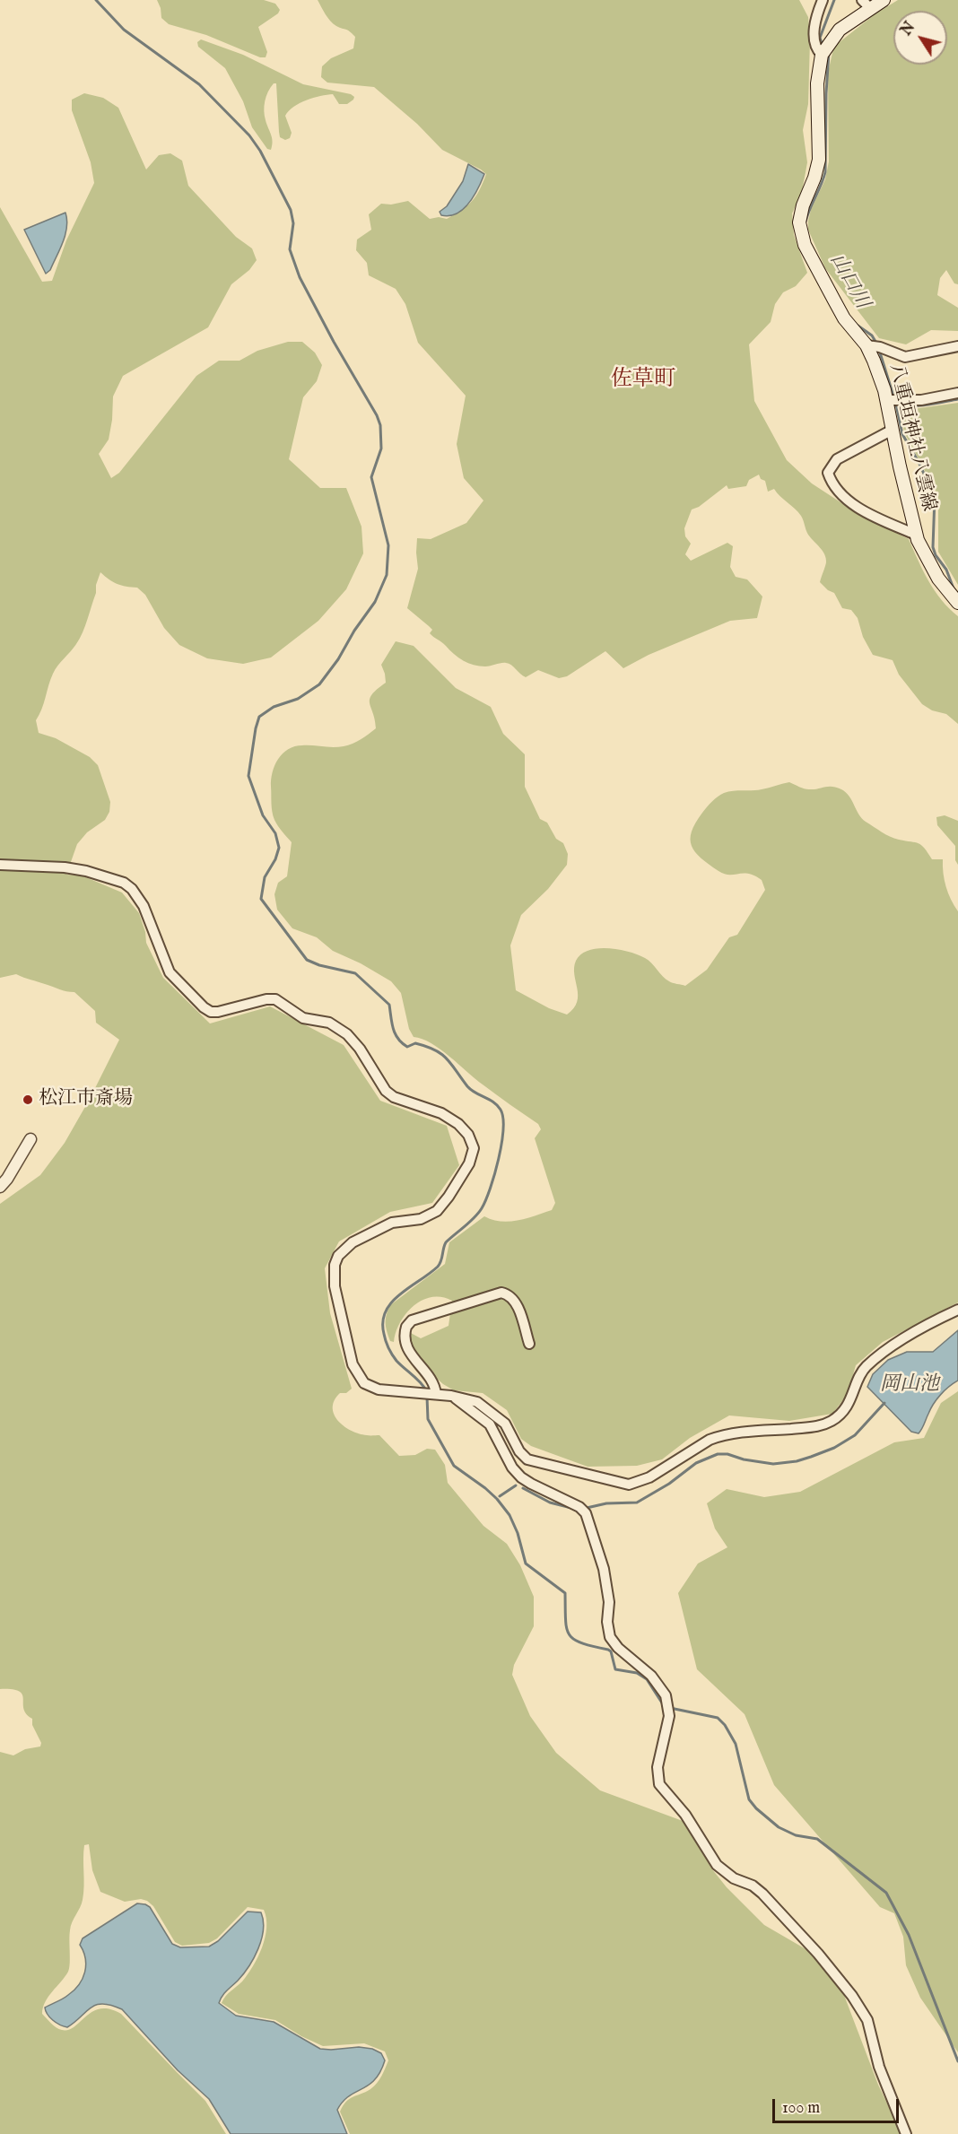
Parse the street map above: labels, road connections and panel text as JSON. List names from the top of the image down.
{
  "streets": {
    "main road": ["八重垣神社八雲線"]
  },
  "districts": ["佐草町"],
  "water": ["山口川", "岡山池"],
  "places": ["松江市斎場"],
  "scale_bar": "100 m",
  "north": "top left"
}
